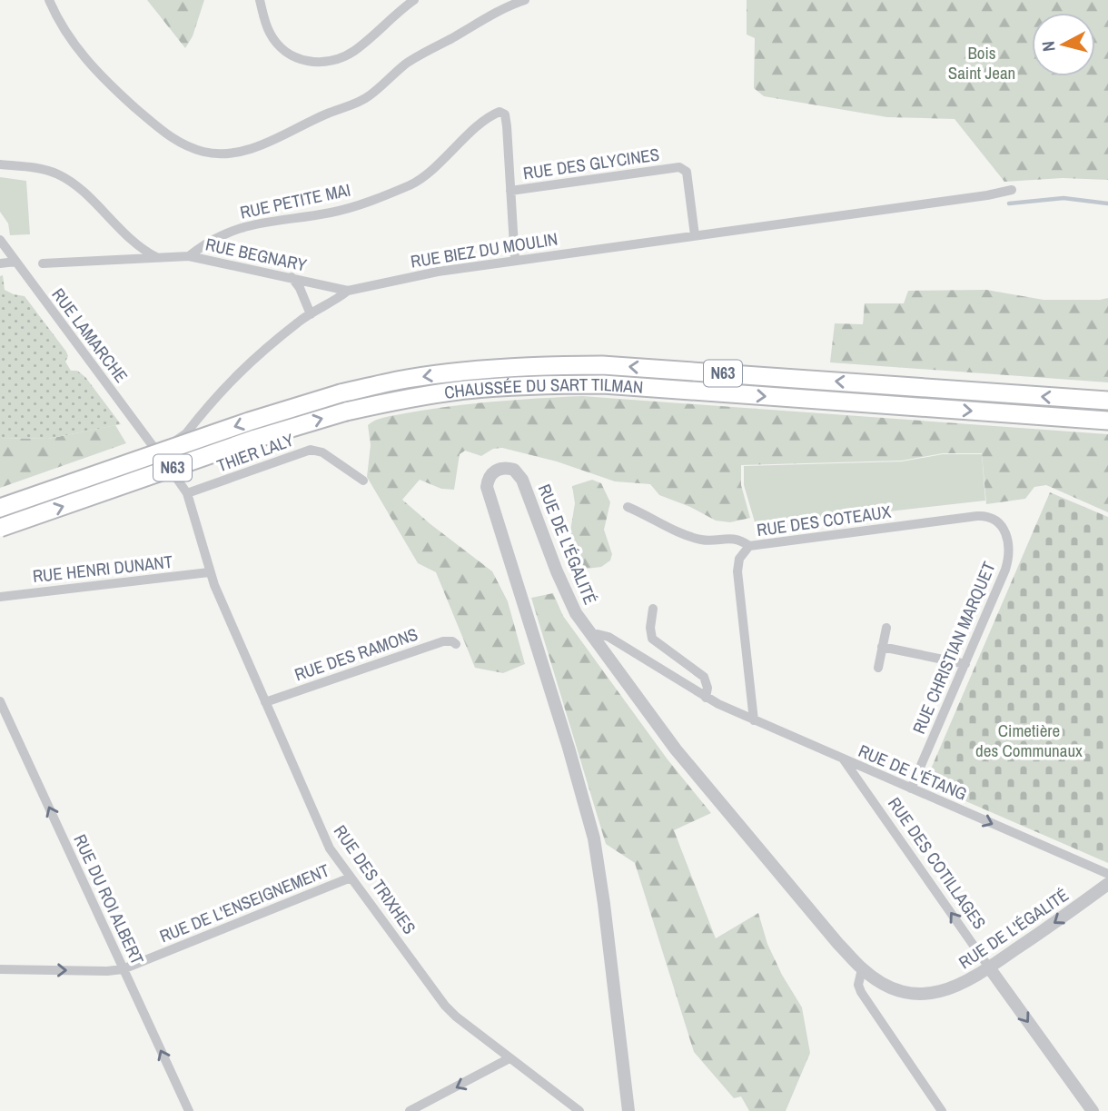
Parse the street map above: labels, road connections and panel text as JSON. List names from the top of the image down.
{
  "streets": {
    "highway": ["N63", "CHAUSSÉE DU SART TILMAN"],
    "street": [
      "RUE DES GLYCINES",
      "RUE PETITE MAI",
      "RUE BIEZ DU MOULIN",
      "RUE BEGNARY",
      "RUE LAMARCHE",
      "THIER LALY",
      "RUE DES COTEAUX",
      "RUE DE L'ÉGALITÉ",
      "RUE HENRI DUNANT",
      "RUE CHRISTIAN MARQUET",
      "RUE DES RAMONS",
      "RUE DE L'ÉTANG",
      "RUE DES COTILLAGES",
      "RUE DES TRIXHES",
      "RUE DU ROI ALBERT",
      "RUE DE L'ENSEIGNEMENT"
    ]
  },
  "crossings": [
    ["RUE DES GLYCINES", "RUE PETITE MAI"],
    ["RUE DES GLYCINES", "RUE BIEZ DU MOULIN"],
    ["RUE PETITE MAI", "RUE BEGNARY"],
    ["RUE BIEZ DU MOULIN", "RUE BEGNARY"],
    ["RUE BIEZ DU MOULIN", "RUE LAMARCHE"],
    ["RUE DES COTEAUX", "RUE CHRISTIAN MARQUET"],
    ["RUE DE L'ÉGALITÉ", "RUE DE L'ÉTANG"],
    ["RUE DE L'ÉGALITÉ", "RUE DES COTILLAGES"],
    ["RUE HENRI DUNANT", "RUE DES TRIXHES"],
    ["RUE CHRISTIAN MARQUET", "RUE DE L'ÉTANG"],
    ["RUE DES RAMONS", "RUE DES TRIXHES"],
    ["RUE DE L'ÉTANG", "RUE DES COTILLAGES"],
    ["RUE DES TRIXHES", "RUE DE L'ENSEIGNEMENT"],
    ["RUE DU ROI ALBERT", "RUE DE L'ENSEIGNEMENT"]
  ],
  "one_way": ["RUE DE L'ÉTANG", "RUE DU ROI ALBERT"],
  "parks": ["Bois Saint Jean", "Cimetière des Communaux"],
  "north": "left"
}
